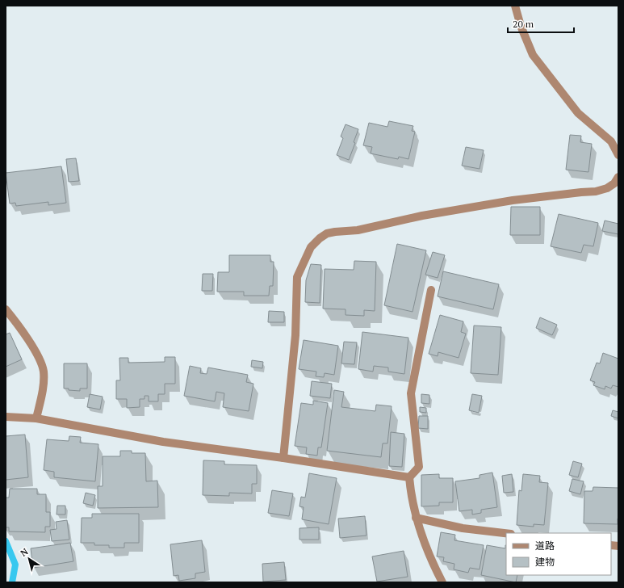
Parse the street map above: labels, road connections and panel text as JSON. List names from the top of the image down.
{
  "legend": ["道路", "建物"],
  "scale_bar": "20 m",
  "north": "top left"
}
